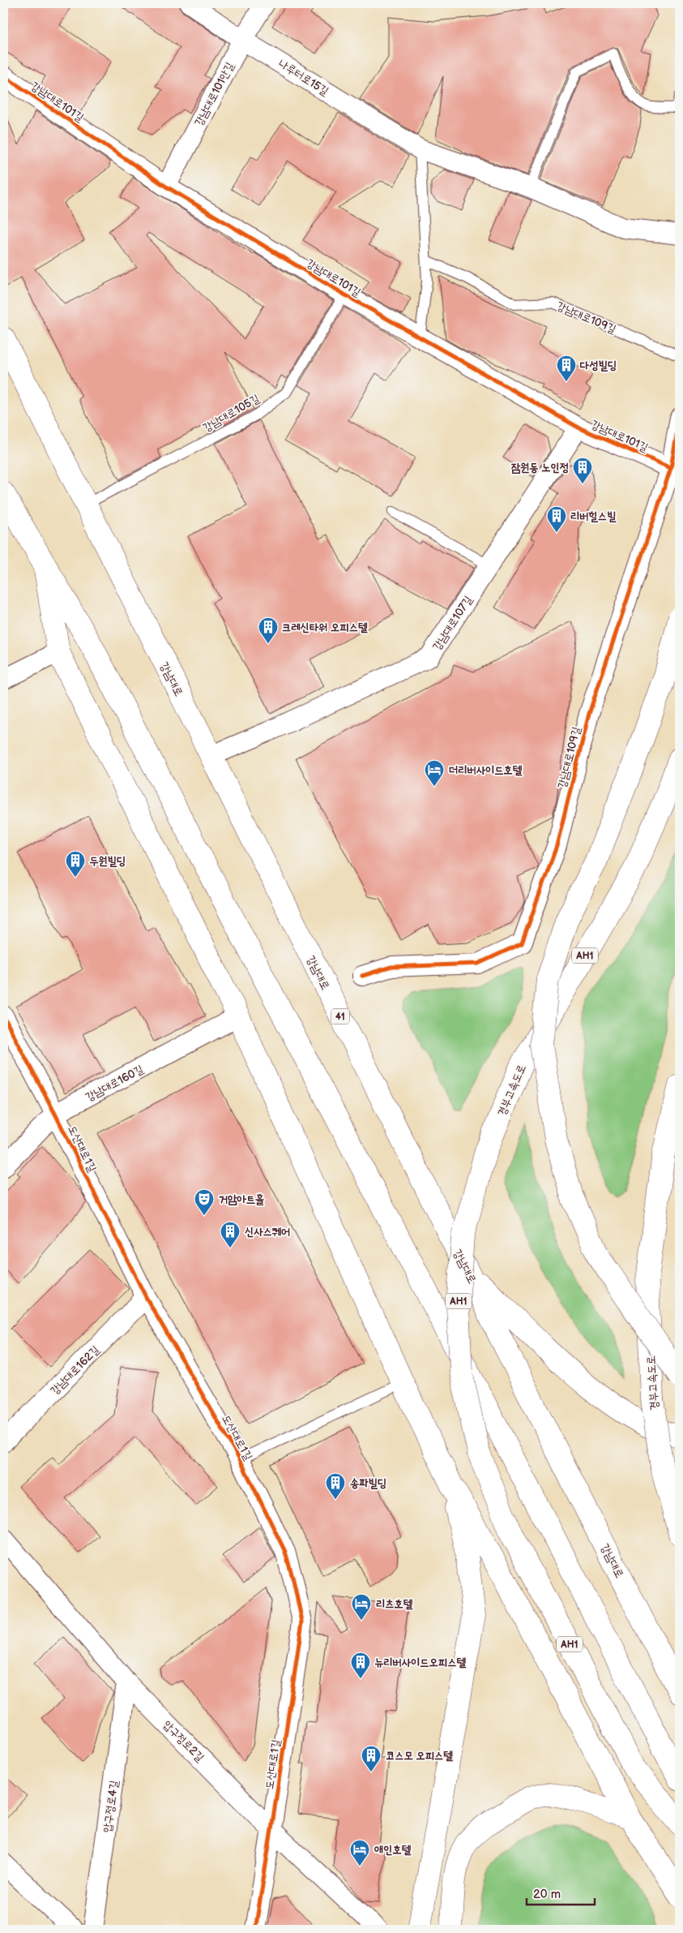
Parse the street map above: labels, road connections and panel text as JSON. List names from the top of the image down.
{
  "streets": {
    "main road": [
      "강남대로",
      "AH1",
      "41",
      "경부고속도로"
    ],
    "street": [
      "나루터로15길",
      "강남대로101안길",
      "강남대로101길",
      "강남대로109길",
      "강남대로107길",
      "강남대로160길",
      "도산대로1길",
      "강남대로162길",
      "압구정로2길",
      "압구정로4길"
    ],
    "lane": ["강남대로105길"]
  },
  "crossings": [
    ["나루터로15길", "강남대로101안길"],
    ["강남대로101안길", "강남대로101길"],
    ["강남대로101길", "강남대로109길"],
    ["강남대로101길", "강남대로105길"],
    ["강남대로101길", "강남대로107길"],
    ["강남대로105길", "강남대로"],
    ["강남대로107길", "강남대로"],
    ["강남대로160길", "도산대로1길"],
    ["도산대로1길", "강남대로162길"],
    ["도산대로1길", "압구정로2길"],
    ["압구정로2길", "압구정로4길"]
  ],
  "places": {
    "building": [
      "다성빌딩",
      "잠원동 노인정",
      "리버힐스빌",
      "크레신타워 오피스텔",
      "두원빌딩",
      "신사스퀘어",
      "송파빌딩",
      "뉴리버사이드오피스텔",
      "코스모 오피스텔"
    ],
    "hotel": ["더리버사이드호텔", "리츠호텔", "애인호텔"],
    "theatre": ["거암아트홀"]
  },
  "scale_bar": "20 m"
}
